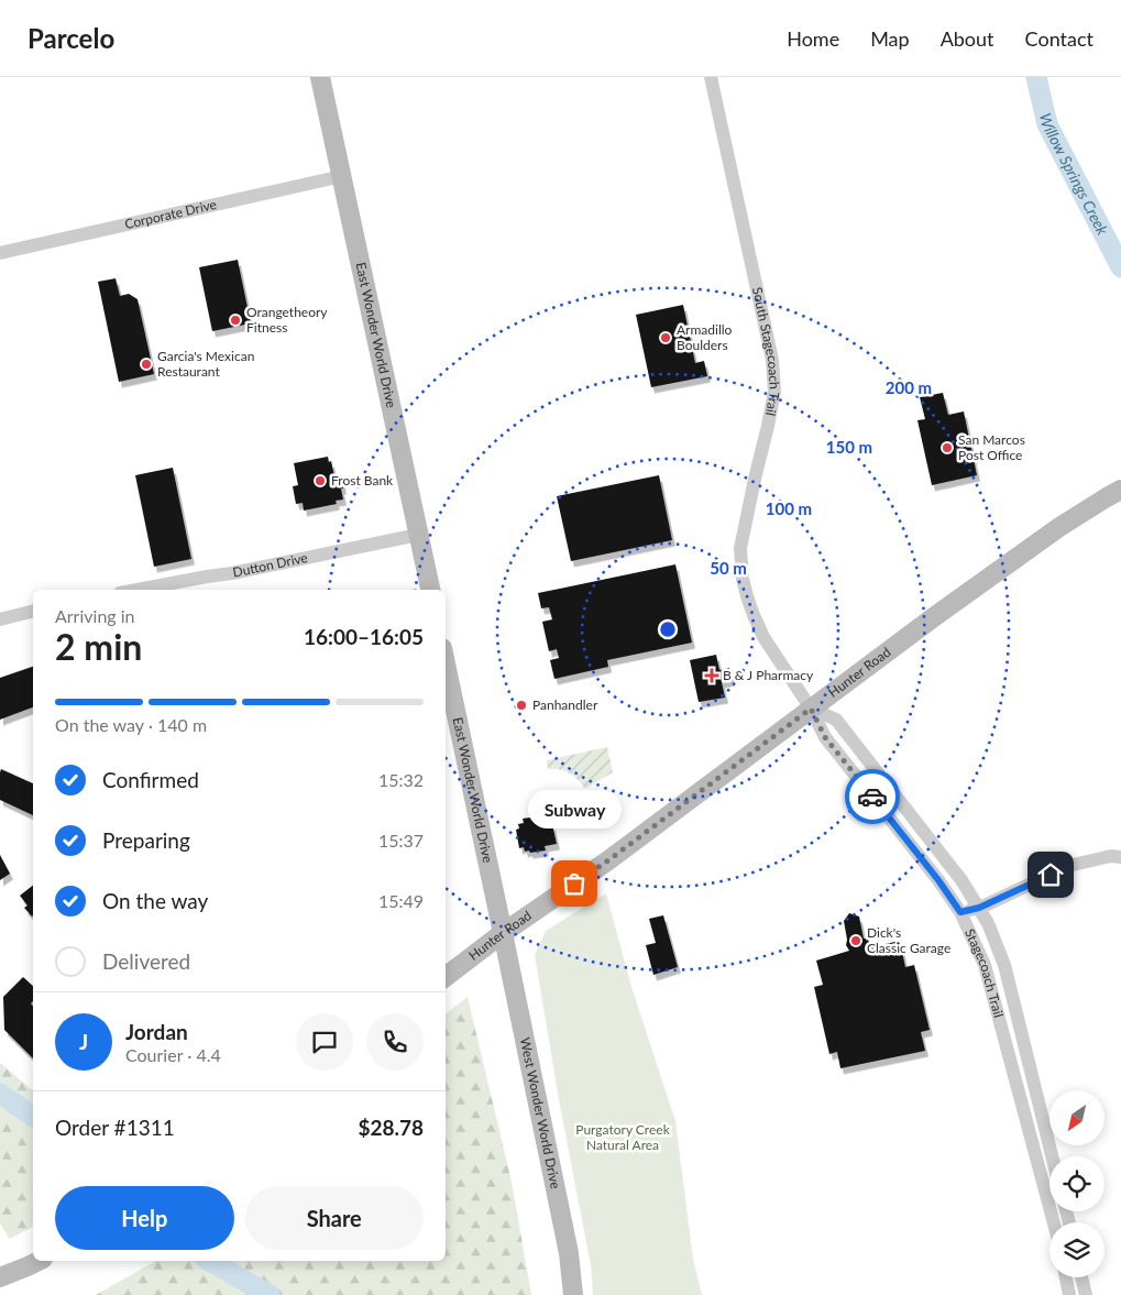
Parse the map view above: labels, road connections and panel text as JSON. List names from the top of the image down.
{
  "streets": {
    "main road": ["East Wonder World Drive", "Hunter Road", "West Wonder World Drive"],
    "street": [
      "Corporate Drive",
      "South Stagecoach Trail",
      "Dutton Drive",
      "Stagecoach Trail"
    ]
  },
  "crossings": [
    ["Corporate Drive", "East Wonder World Drive"],
    ["East Wonder World Drive", "Dutton Drive"],
    ["East Wonder World Drive", "Hunter Road"],
    ["East Wonder World Drive", "West Wonder World Drive"],
    ["South Stagecoach Trail", "Hunter Road"],
    ["South Stagecoach Trail", "Stagecoach Trail"],
    ["Hunter Road", "Stagecoach Trail"],
    ["Hunter Road", "West Wonder World Drive"]
  ],
  "water": ["Willow Springs Creek"],
  "parks": ["Purgatory Creek Natural Area"],
  "places": {
    "other": [
      "Orangetheory Fitness",
      "Armadillo Boulders",
      "Garcia's Mexican Restaurant",
      "San Marcos Post Office",
      "Frost Bank",
      "Panhandler",
      "Subway",
      "Dick's Classic Garage"
    ],
    "health": ["B & J Pharmacy"]
  },
  "north": "bottom left",
  "page": {
    "header": "Parcelo",
    "nav": [
      "Home",
      "Map",
      "About",
      "Contact"
    ],
    "heading": ["2 min", "Arriving in", "16:00–16:05"],
    "panel": [
      "Jordan",
      "Courier · 4.4",
      "Order #1311",
      "$28.78"
    ],
    "bar": "On the way · 140 m",
    "list": [
      ["Confirmed", "15:32"],
      ["Preparing", "15:37"],
      ["On the way", "15:49"],
      "Delivered"
    ],
    "bubble": "Subway",
    "round": "J",
    "buttons": ["Help", "Share"]
  },
  "rings": [
    "200 m",
    "150 m",
    "100 m",
    "50 m"
  ]
}
